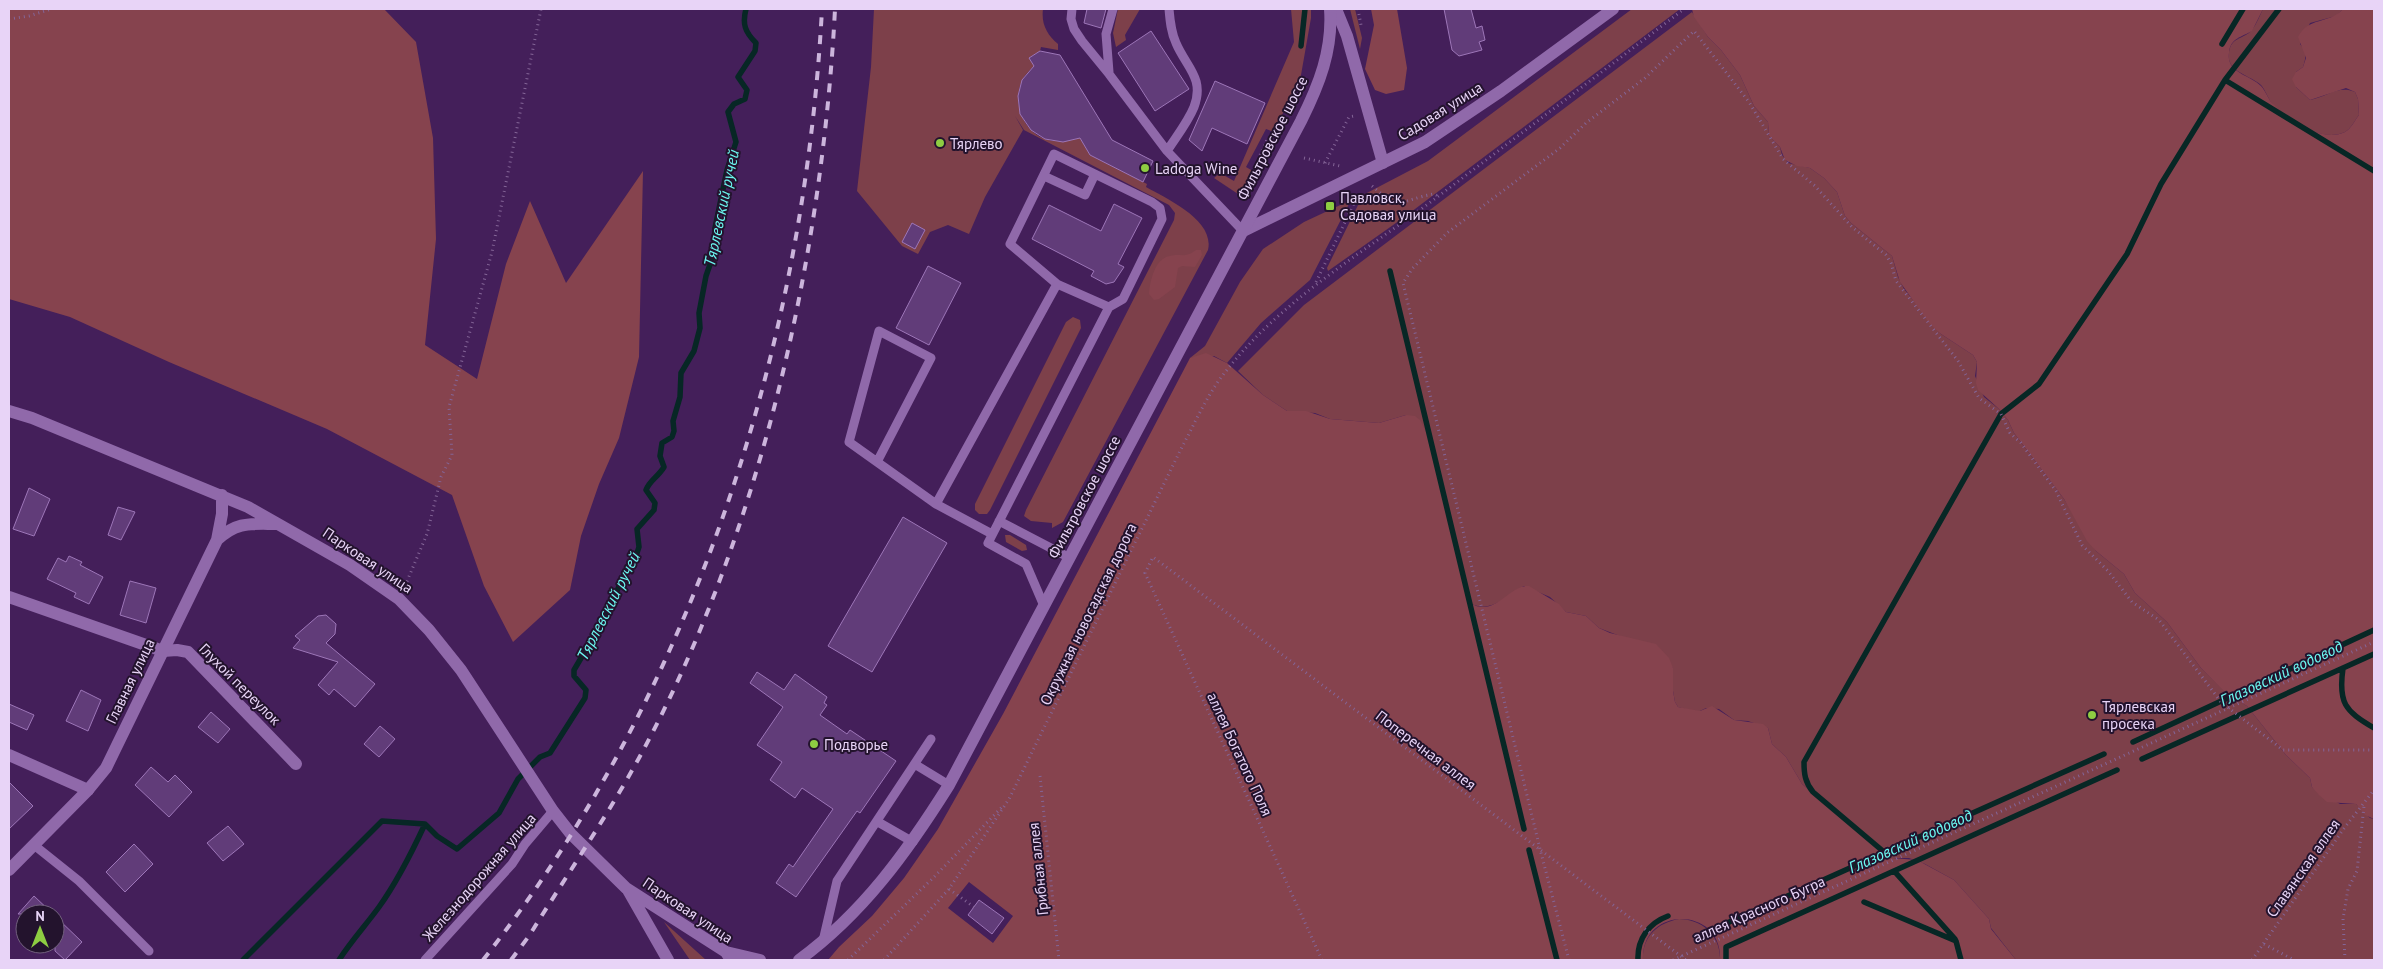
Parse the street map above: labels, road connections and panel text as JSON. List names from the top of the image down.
{
  "streets": {
    "main road": [
      "Садовая улица",
      "Фильтровское шоссе",
      "Парковая улица",
      "Главная улица",
      "Глухой переулок"
    ],
    "lane": ["Железнодорожная улица"],
    "path": [
      "Окружная новосадская дорога",
      "Поперечная аллея",
      "аллея Богатого Поля",
      "Славянская аллея",
      "Грибная аллея",
      "аллея Красного Бугра"
    ]
  },
  "crossings": [
    ["Садовая улица", "Фильтровское шоссе"],
    ["Парковая улица", "Главная улица"],
    ["Парковая улица", "Железнодорожная улица"],
    ["Главная улица", "Глухой переулок"],
    ["Поперечная аллея", "аллея Богатого Поля"],
    ["Поперечная аллея", "аллея Красного Бугра"]
  ],
  "water": ["Тярлевский ручей", "Глазовский водовод"],
  "places": {
    "other": [
      "Тярлево",
      "Ladoga Wine",
      "Тярлевская просека",
      "Подворье"
    ],
    "transit": ["Павловск, Садовая улица"]
  },
  "north": "top"
}
